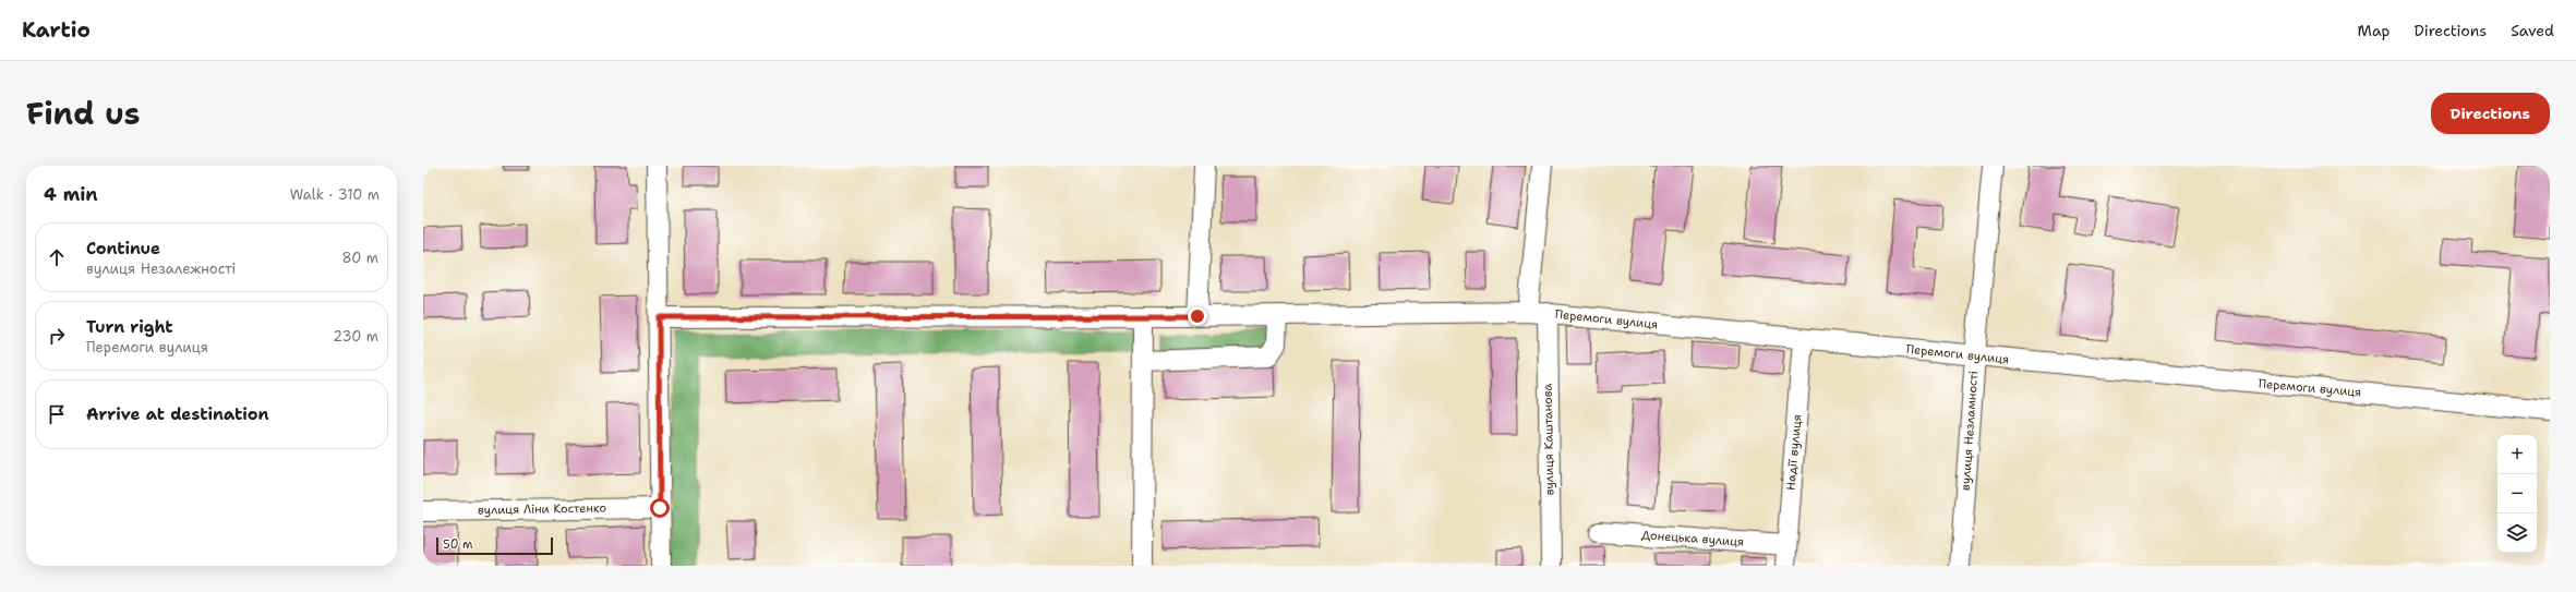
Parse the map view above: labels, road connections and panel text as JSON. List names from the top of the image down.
{
  "streets": {
    "street": [
      "Перемоги вулиця",
      "вулиця Незламності",
      "вулиця Каштанова",
      "Надії вулиця",
      "вулиця Ліни Костенко",
      "Донецька вулиця"
    ]
  },
  "crossings": [
    ["Перемоги вулиця", "вулиця Незламності"],
    ["Перемоги вулиця", "вулиця Каштанова"],
    ["Перемоги вулиця", "Надії вулиця"],
    ["Надії вулиця", "Донецька вулиця"]
  ],
  "scale_bar": "50 m",
  "page": {
    "header": "Kartio",
    "nav": ["Map", "Directions", "Saved"],
    "title": "Find us",
    "buttons": "Directions",
    "heading": ["4 min", "Walk · 310 m"],
    "list": [
      ["Continue", "вулиця Незалежності", "80 m"],
      ["Turn right", "Перемоги вулиця", "230 m"],
      "Arrive at destination"
    ],
    "map_buttons": ["+", "−"],
    "scale": "50 m"
  }
}
